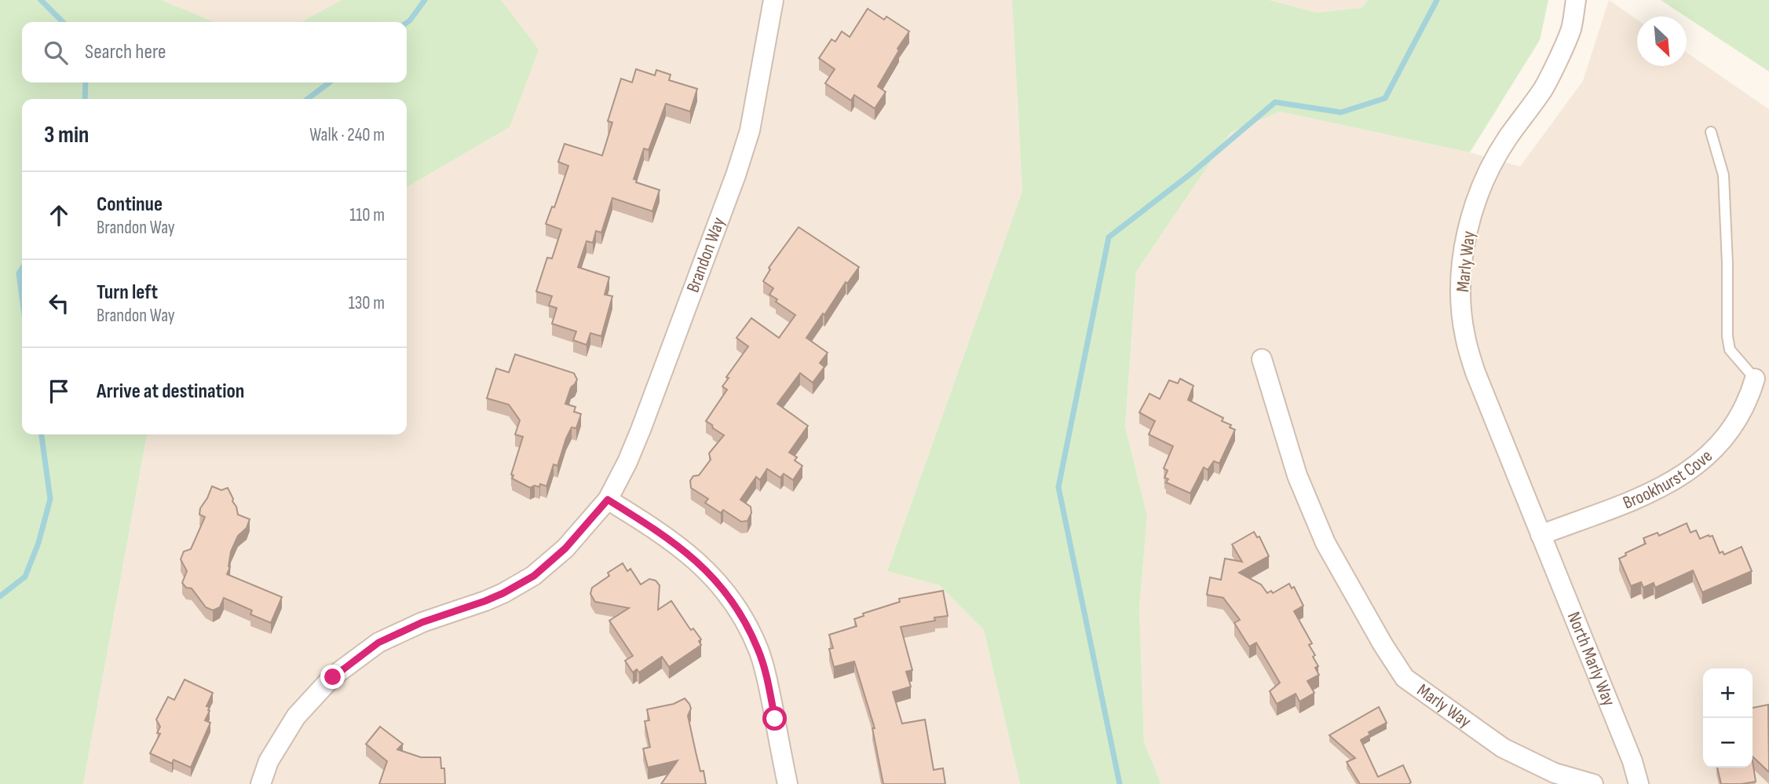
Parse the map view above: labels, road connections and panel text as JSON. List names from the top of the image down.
{
  "streets": {
    "street": [
      "Brandon Way",
      "Marly Way",
      "Brookhurst Cove",
      "North Marly Way"
    ]
  },
  "crossings": [
    ["Marly Way", "Brookhurst Cove"],
    ["Marly Way", "North Marly Way"],
    ["Brookhurst Cove", "North Marly Way"]
  ],
  "north": "bottom right",
  "page": {
    "search": "Search here",
    "heading": ["3 min", "Walk · 240 m"],
    "list": [
      ["Continue", "Brandon Way", "110 m"],
      ["Turn left", "Brandon Way", "130 m"],
      "Arrive at destination"
    ],
    "map_buttons": ["+", "−"]
  }
}
